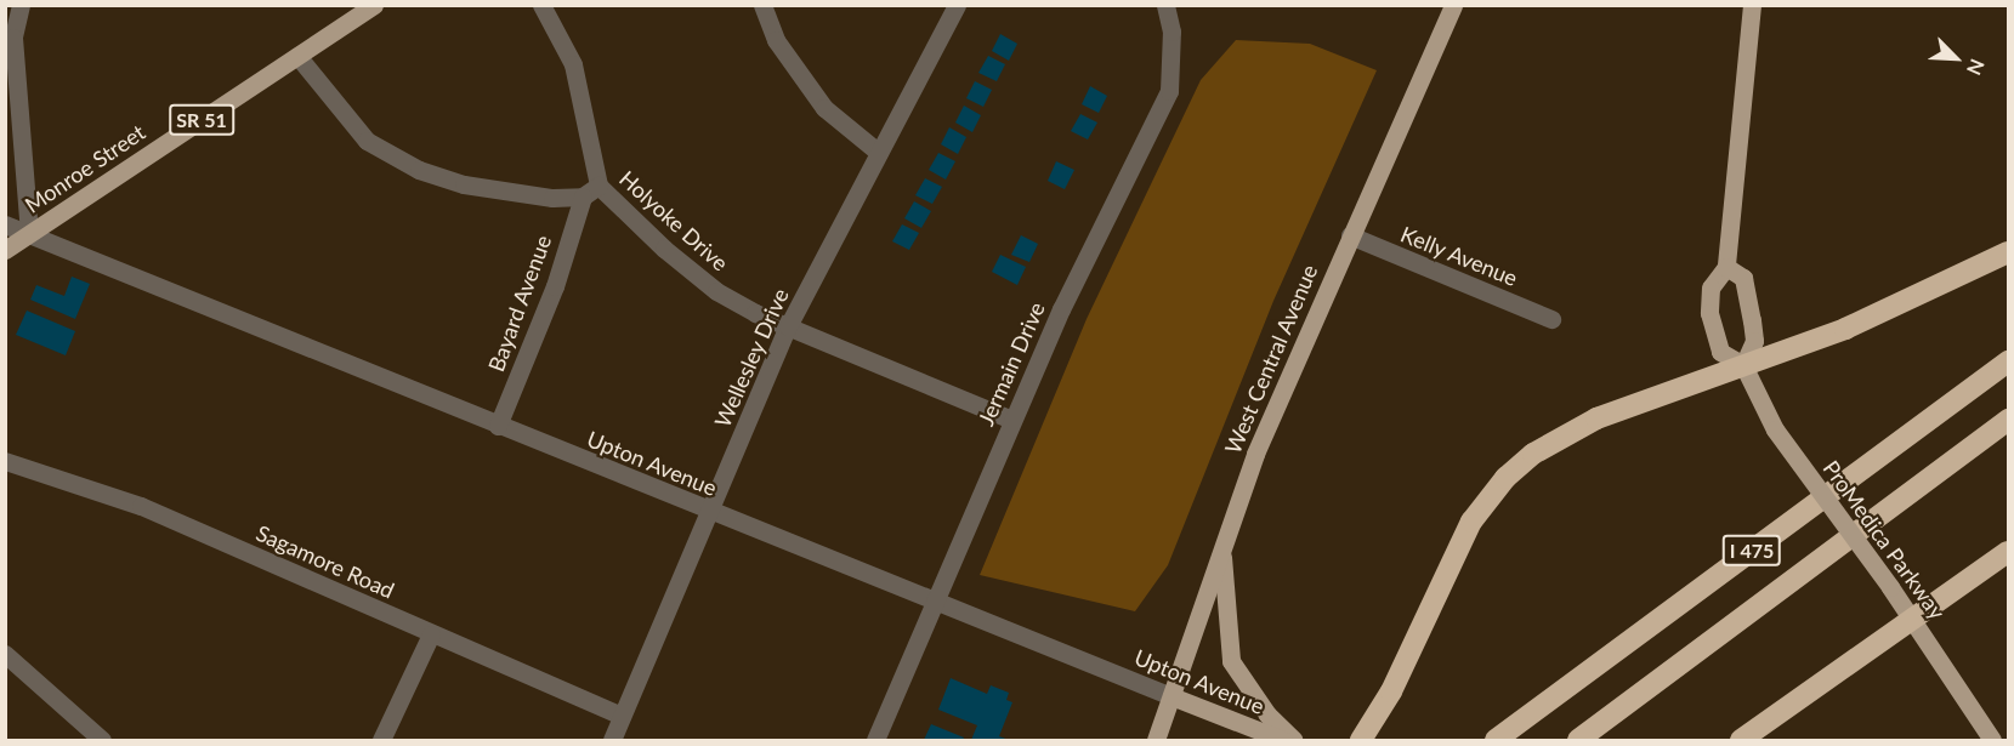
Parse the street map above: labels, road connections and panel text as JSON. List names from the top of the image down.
{
  "streets": {
    "highway": ["I 475"],
    "main road": [
      "SR 51",
      "Monroe Street",
      "West Central Avenue",
      "Upton Avenue",
      "ProMedica Parkway"
    ],
    "street": [
      "Holyoke Drive",
      "Kelly Avenue",
      "Bayard Avenue",
      "Wellesley Drive",
      "Jermain Drive",
      "Sagamore Road"
    ]
  },
  "crossings": [
    ["Monroe Street", "Upton Avenue"],
    ["Holyoke Drive", "Bayard Avenue"],
    ["Holyoke Drive", "Wellesley Drive"],
    ["Holyoke Drive", "Jermain Drive"],
    ["Kelly Avenue", "West Central Avenue"],
    ["Bayard Avenue", "Upton Avenue"],
    ["Wellesley Drive", "Upton Avenue"],
    ["Wellesley Drive", "Sagamore Road"],
    ["West Central Avenue", "Upton Avenue"],
    ["Jermain Drive", "Upton Avenue"]
  ],
  "north": "bottom right"
}
